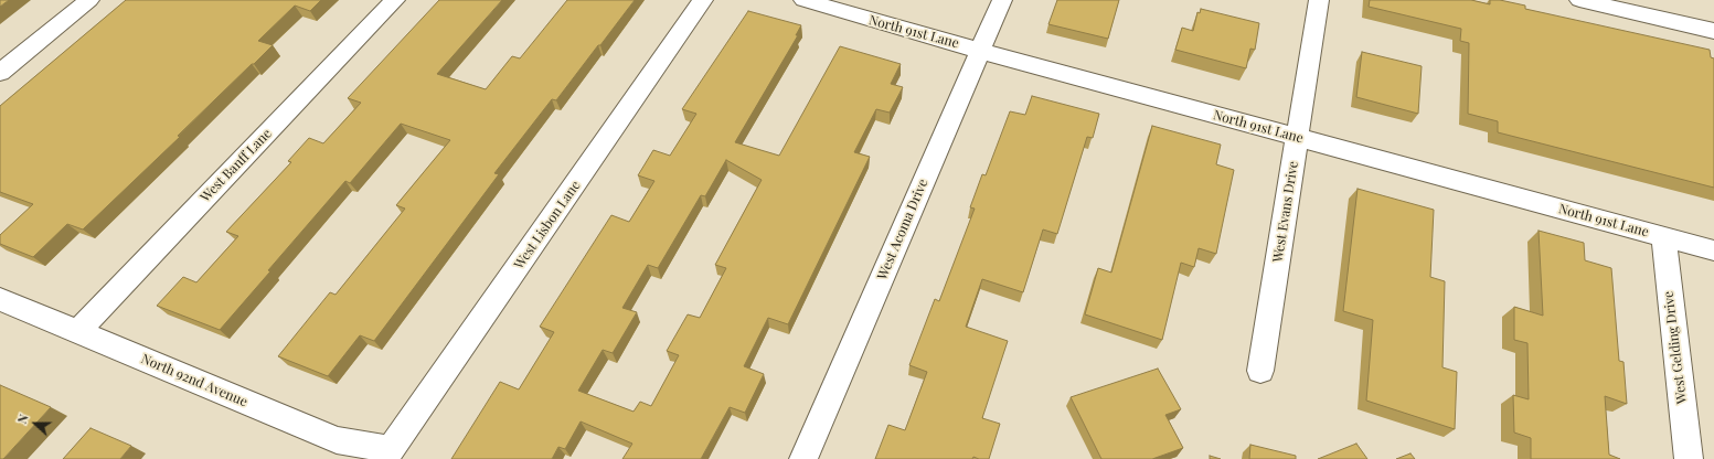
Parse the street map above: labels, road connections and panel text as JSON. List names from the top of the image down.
{
  "streets": {
    "street": [
      "North 91st Lane",
      "West Banff Lane",
      "West Evans Drive",
      "West Lisbon Lane",
      "West Acoma Drive",
      "West Gelding Drive",
      "North 92nd Avenue"
    ]
  },
  "crossings": [
    ["North 91st Lane", "West Evans Drive"],
    ["North 91st Lane", "West Acoma Drive"],
    ["North 91st Lane", "West Gelding Drive"],
    ["West Banff Lane", "North 92nd Avenue"],
    ["West Lisbon Lane", "North 92nd Avenue"]
  ],
  "north": "left"
}
